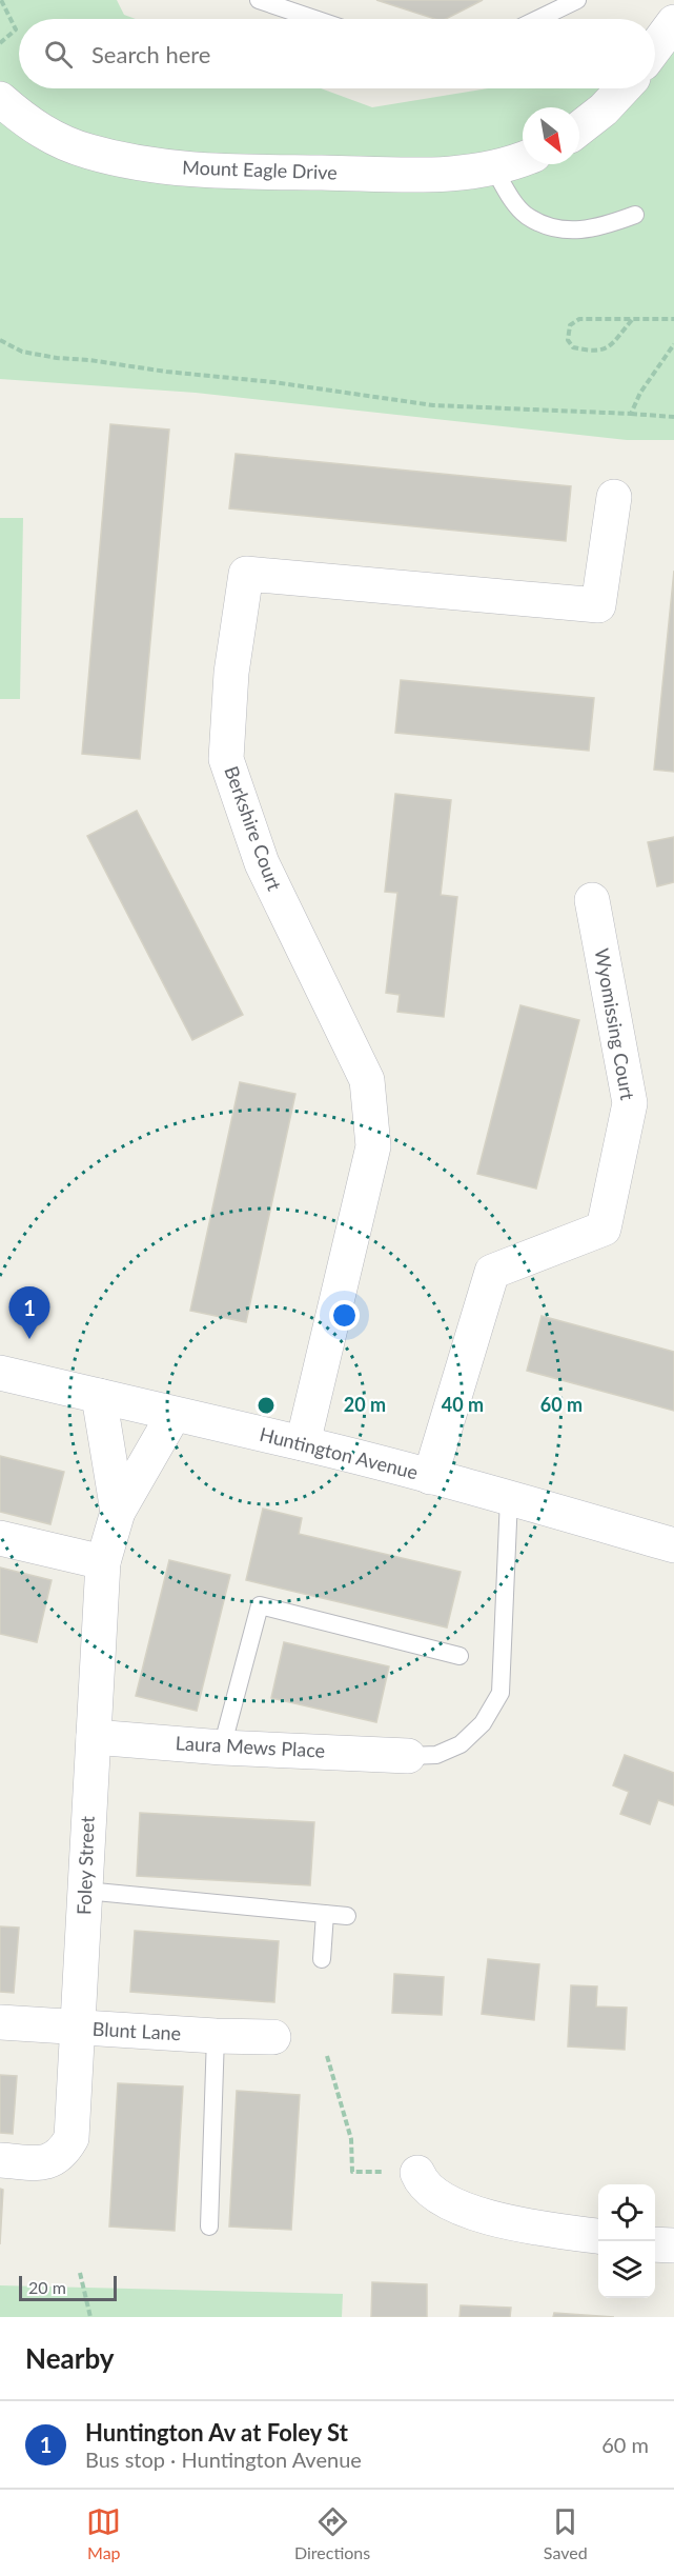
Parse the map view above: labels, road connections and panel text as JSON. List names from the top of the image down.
{
  "streets": {
    "street": [
      "Mount Eagle Drive",
      "Berkshire Court",
      "Wyomissing Court",
      "Huntington Avenue",
      "Laura Mews Place",
      "Foley Street",
      "Blunt Lane"
    ]
  },
  "crossings": [
    ["Berkshire Court", "Huntington Avenue"],
    ["Wyomissing Court", "Huntington Avenue"],
    ["Huntington Avenue", "Foley Street"],
    ["Laura Mews Place", "Foley Street"],
    ["Foley Street", "Blunt Lane"]
  ],
  "scale_bar": "20 m",
  "north": "bottom right",
  "page": {
    "search": "Search here",
    "pins": "1",
    "scale": "20 m",
    "heading": "Nearby",
    "list": [
      {
        "mark": "1",
        "name": "Huntington Av at Foley St",
        "note": "Bus stop · Huntington Avenue",
        "value": "60 m"
      }
    ],
    "nav": ["Map", "Directions", "Saved"]
  },
  "rings": ["20 m", "40 m", "60 m"]
}
